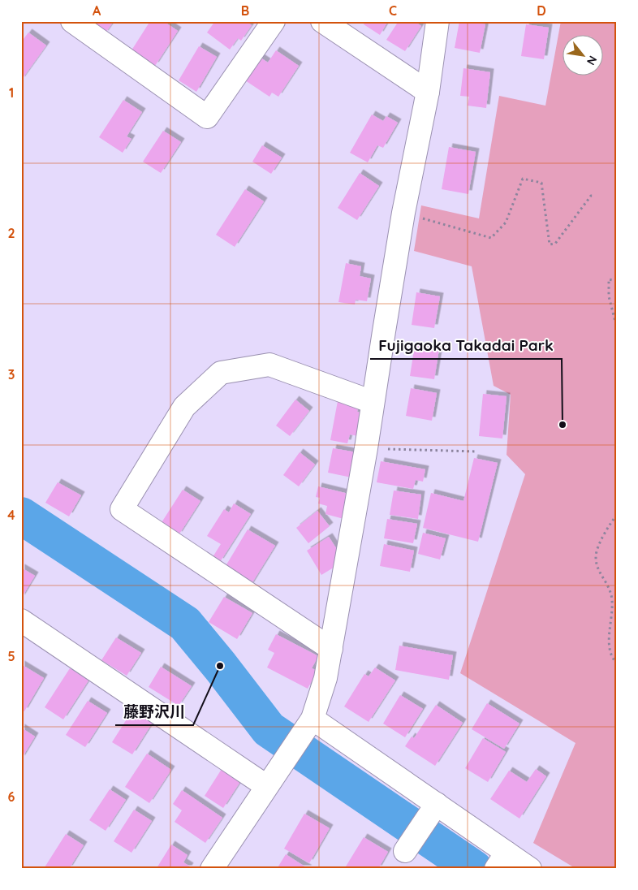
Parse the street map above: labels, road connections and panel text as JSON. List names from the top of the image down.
{
  "places": ["Fujigaoka Takadai Park", "藤野沢川"],
  "north": "bottom right",
  "grid": {
    "columns": [
      "A",
      "B",
      "C",
      "D"
    ],
    "rows": [
      "1",
      "2",
      "3",
      "4",
      "5",
      "6"
    ]
  }
}
